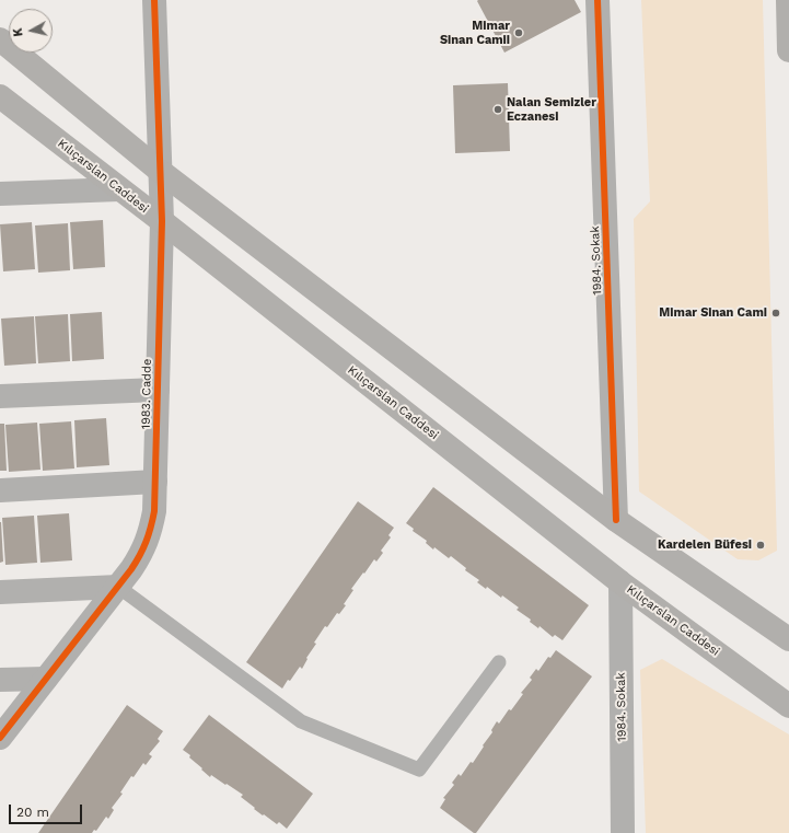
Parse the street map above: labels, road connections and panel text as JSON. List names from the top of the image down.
{
  "streets": {
    "main road": ["Kılıçarslan Caddesi"],
    "street": ["1984. Sokak", "1983. Cadde"]
  },
  "crossings": [
    ["Kılıçarslan Caddesi", "1984. Sokak"],
    ["Kılıçarslan Caddesi", "1983. Cadde"]
  ],
  "places": [
    "Mimar Sinan Camii",
    "Nalan Semizler Eczanesi",
    "Mimar Sinan Cami",
    "Kardelen Büfesi"
  ],
  "scale_bar": "20 m",
  "north": "left"
}
